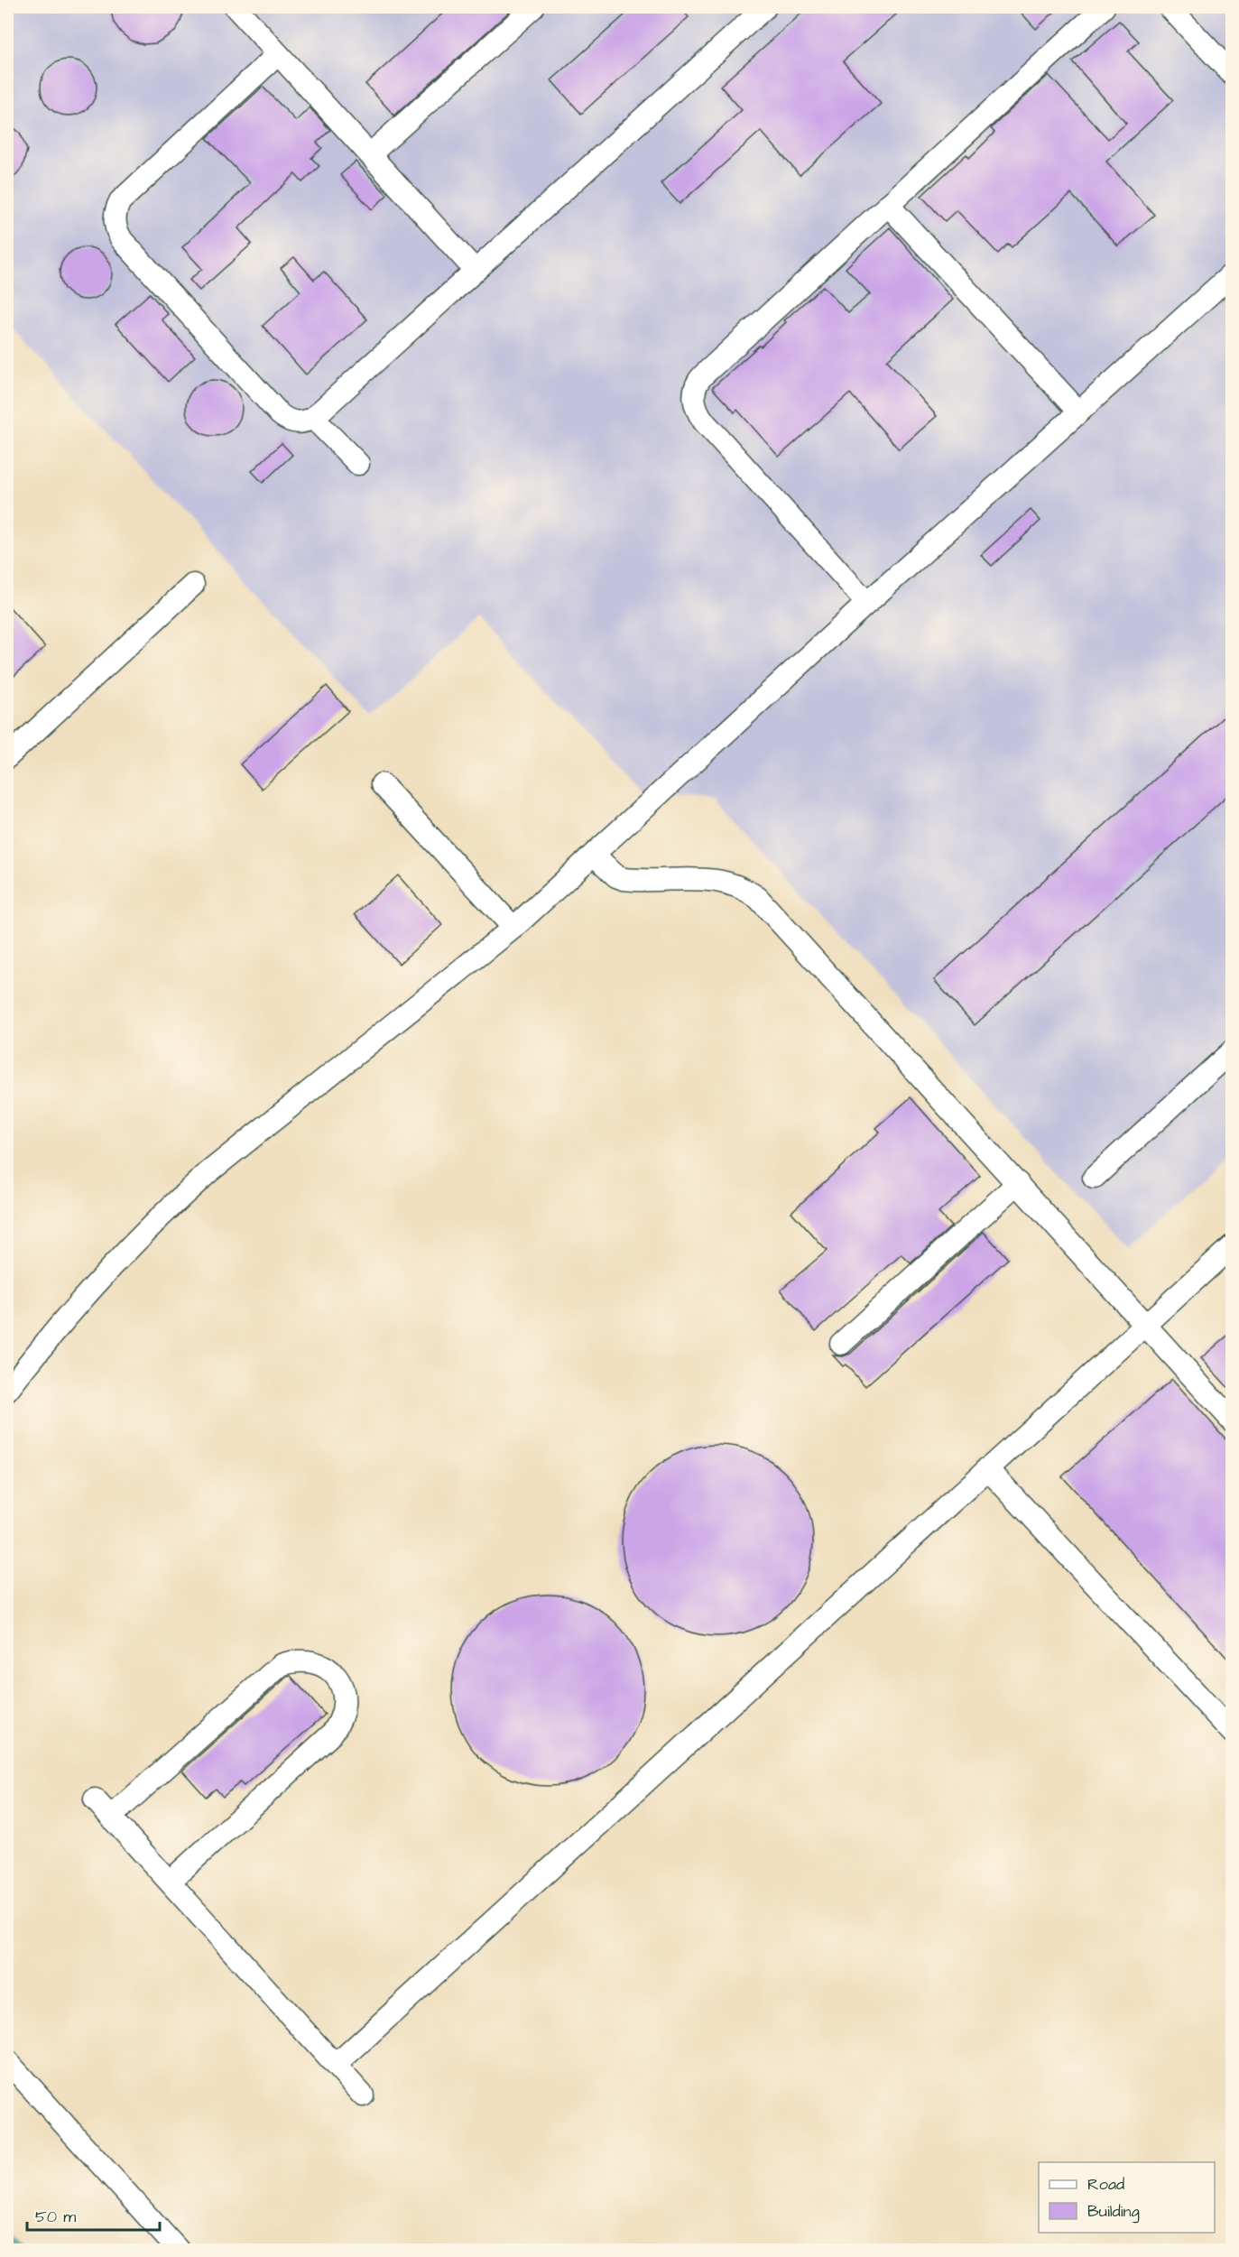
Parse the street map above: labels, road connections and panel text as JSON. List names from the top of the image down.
{
  "legend": ["Road", "Building"],
  "scale_bar": "50 m"
}
